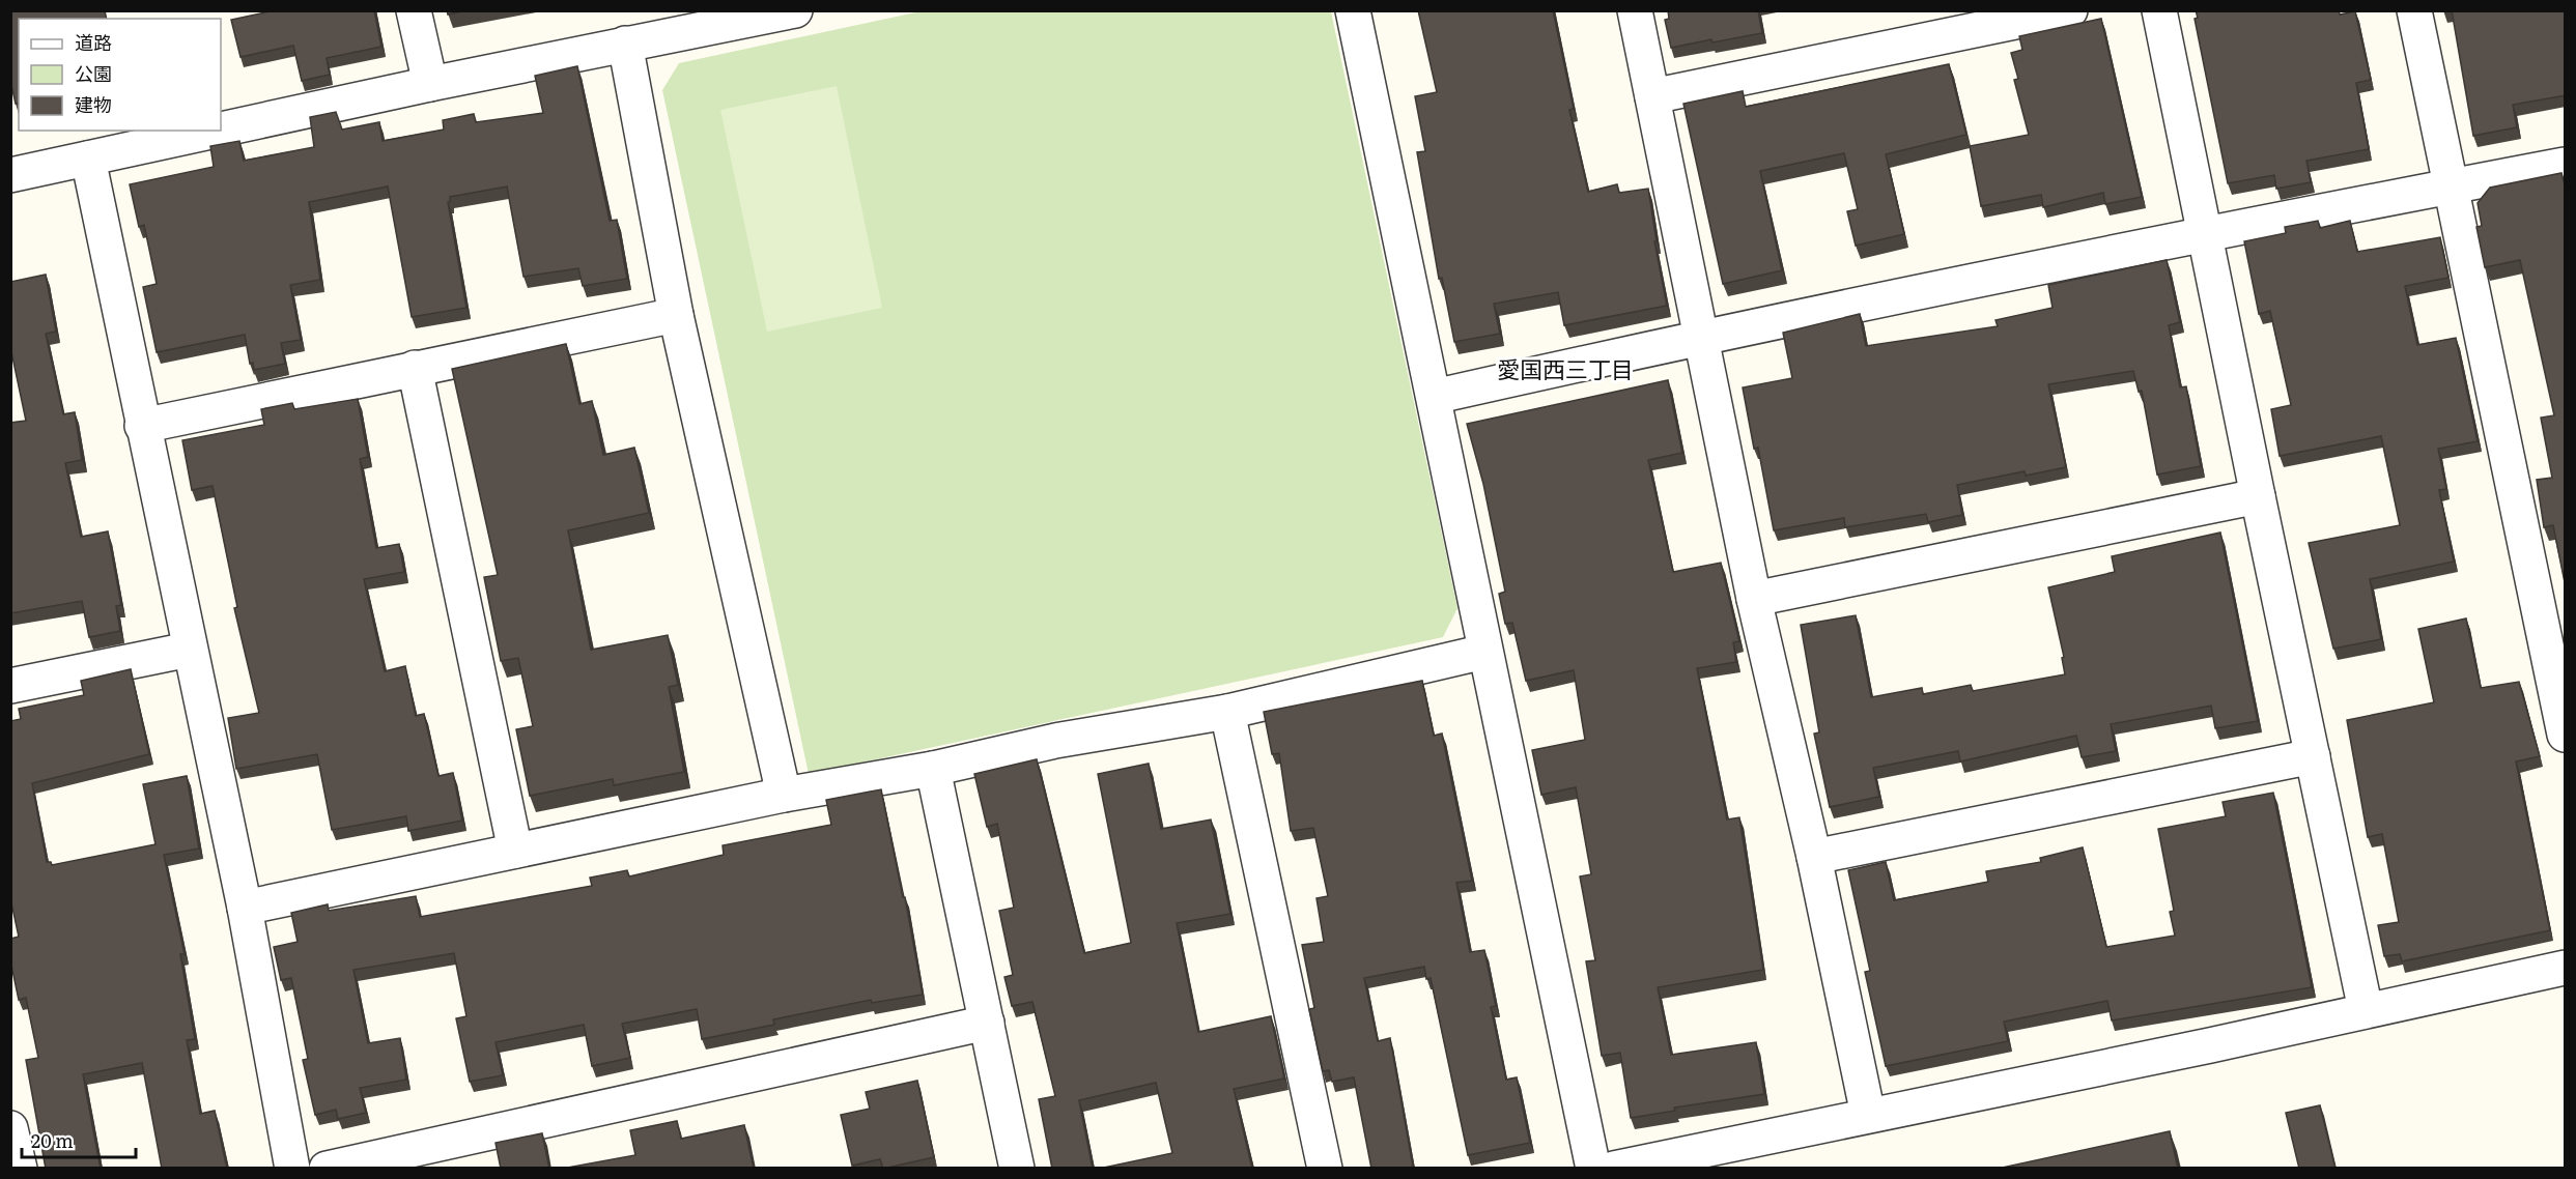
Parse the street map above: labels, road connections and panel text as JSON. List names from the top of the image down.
{
  "districts": ["愛国西三丁目"],
  "legend": ["道路", "公園", "建物"],
  "scale_bar": "20 m"
}
